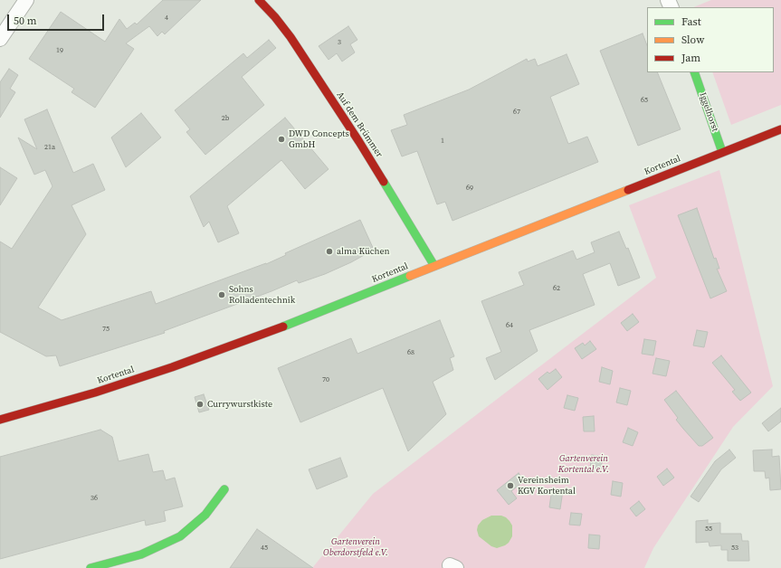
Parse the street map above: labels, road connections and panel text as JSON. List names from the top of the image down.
{
  "streets": {
    "street": ["Iggelhorst", "Auf dem Brümmer", "Kortental"]
  },
  "crossings": [
    ["Iggelhorst", "Kortental"],
    ["Auf dem Brümmer", "Kortental"]
  ],
  "parks": ["Gartenverein Kortental e.V.", "Gartenverein Oberdorstfeld e.V."],
  "places": [
    "DWD Concepts GmbH",
    "alma Küchen",
    "Sohns Rolladentechnik",
    "Currywurstkiste",
    "Vereinsheim KGV Kortental"
  ],
  "house_numbers": [
    "4",
    "3",
    "19",
    "65",
    "67",
    "2b",
    "1",
    "21a",
    "69",
    "62",
    "64",
    "75",
    "68",
    "70",
    "36",
    "55",
    "45",
    "53"
  ],
  "legend": ["Fast", "Slow", "Jam"],
  "scale_bar": "50 m"
}
